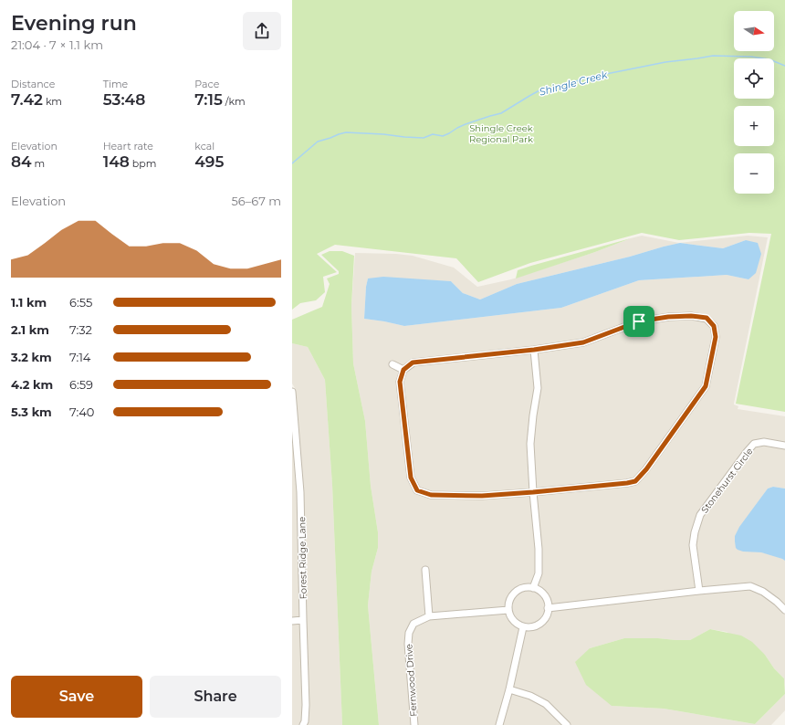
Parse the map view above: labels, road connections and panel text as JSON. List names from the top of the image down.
{
  "streets": {
    "street": ["Stonehurst Circle", "Forest Ridge Lane", "Fernwood Drive"]
  },
  "water": ["Shingle Creek"],
  "parks": ["Shingle Creek Regional Park"],
  "north": "right",
  "page": {
    "heading": ["Evening run", "21:04 · 7 × 1.1 km"],
    "map_buttons": ["+", "−"],
    "stats": [
      ["Distance", "7.42 km"],
      ["Time", "53:48"],
      ["Pace", "7:15 /km"],
      ["Elevation", "84 m"],
      ["Heart rate", "148 bpm"],
      ["kcal", "495"]
    ],
    "chart": ["Elevation", "56–67 m"],
    "list": [
      {
        "name": "1.1 km",
        "note": "6:55"
      },
      {
        "name": "2.1 km",
        "note": "7:32"
      },
      {
        "name": "3.2 km",
        "note": "7:14"
      },
      {
        "name": "4.2 km",
        "note": "6:59"
      },
      {
        "name": "5.3 km",
        "note": "7:40"
      }
    ],
    "buttons": ["Save", "Share"]
  }
}
